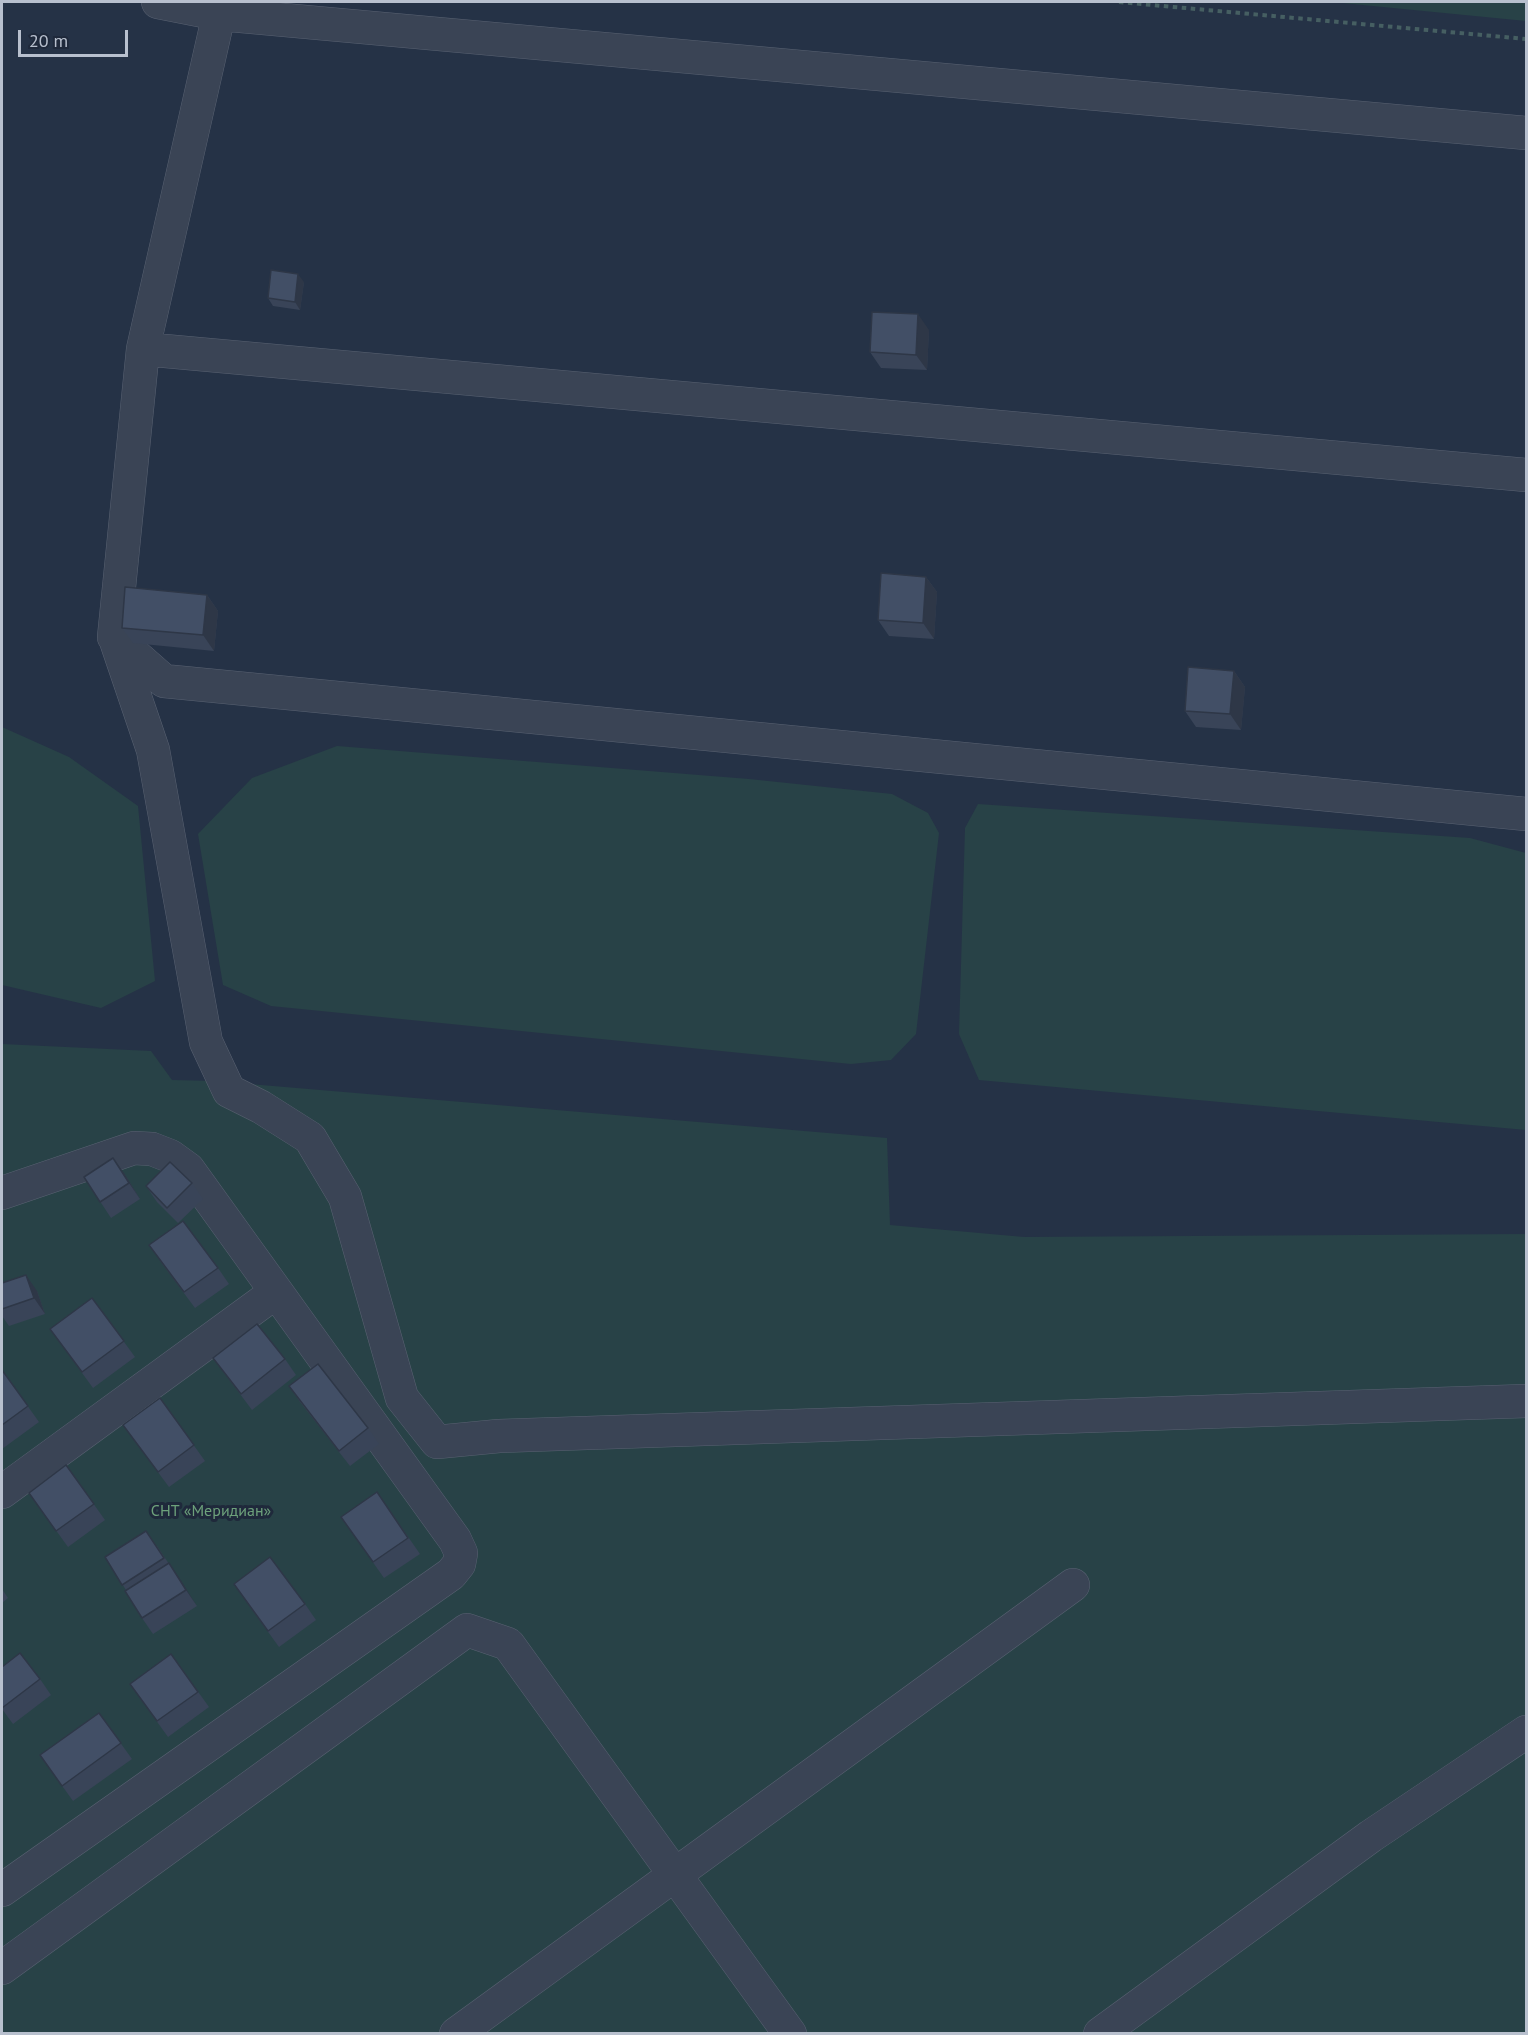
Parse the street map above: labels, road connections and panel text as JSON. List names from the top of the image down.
{
  "parks": ["СНТ «Меридиан»"],
  "scale_bar": "20 m"
}
